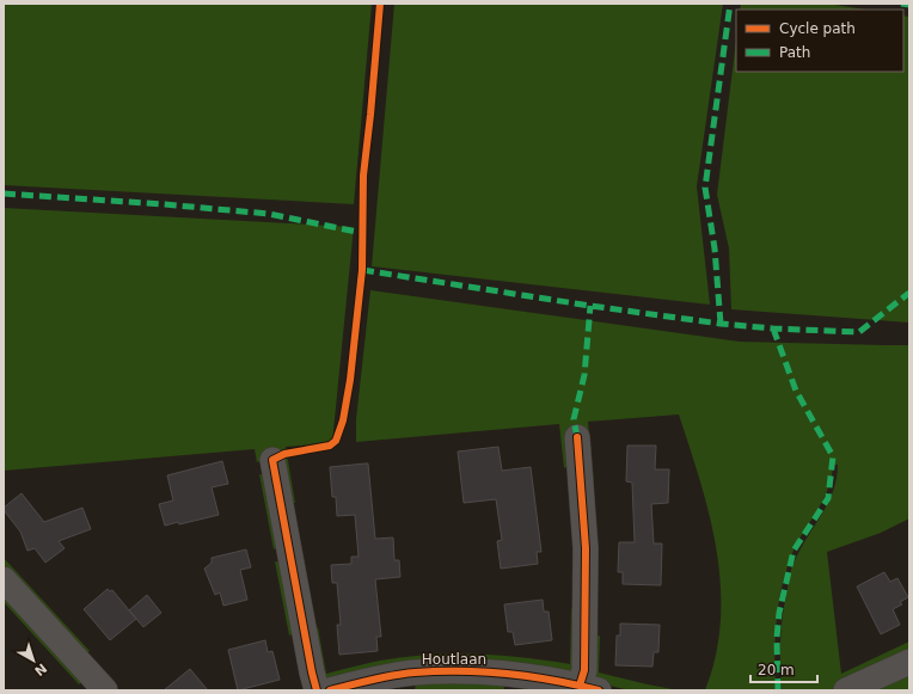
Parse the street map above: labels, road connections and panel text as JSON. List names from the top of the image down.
{
  "streets": {
    "street": ["Houtlaan"]
  },
  "legend": ["Cycle path", "Path"],
  "scale_bar": "20 m",
  "north": "bottom right"
}
